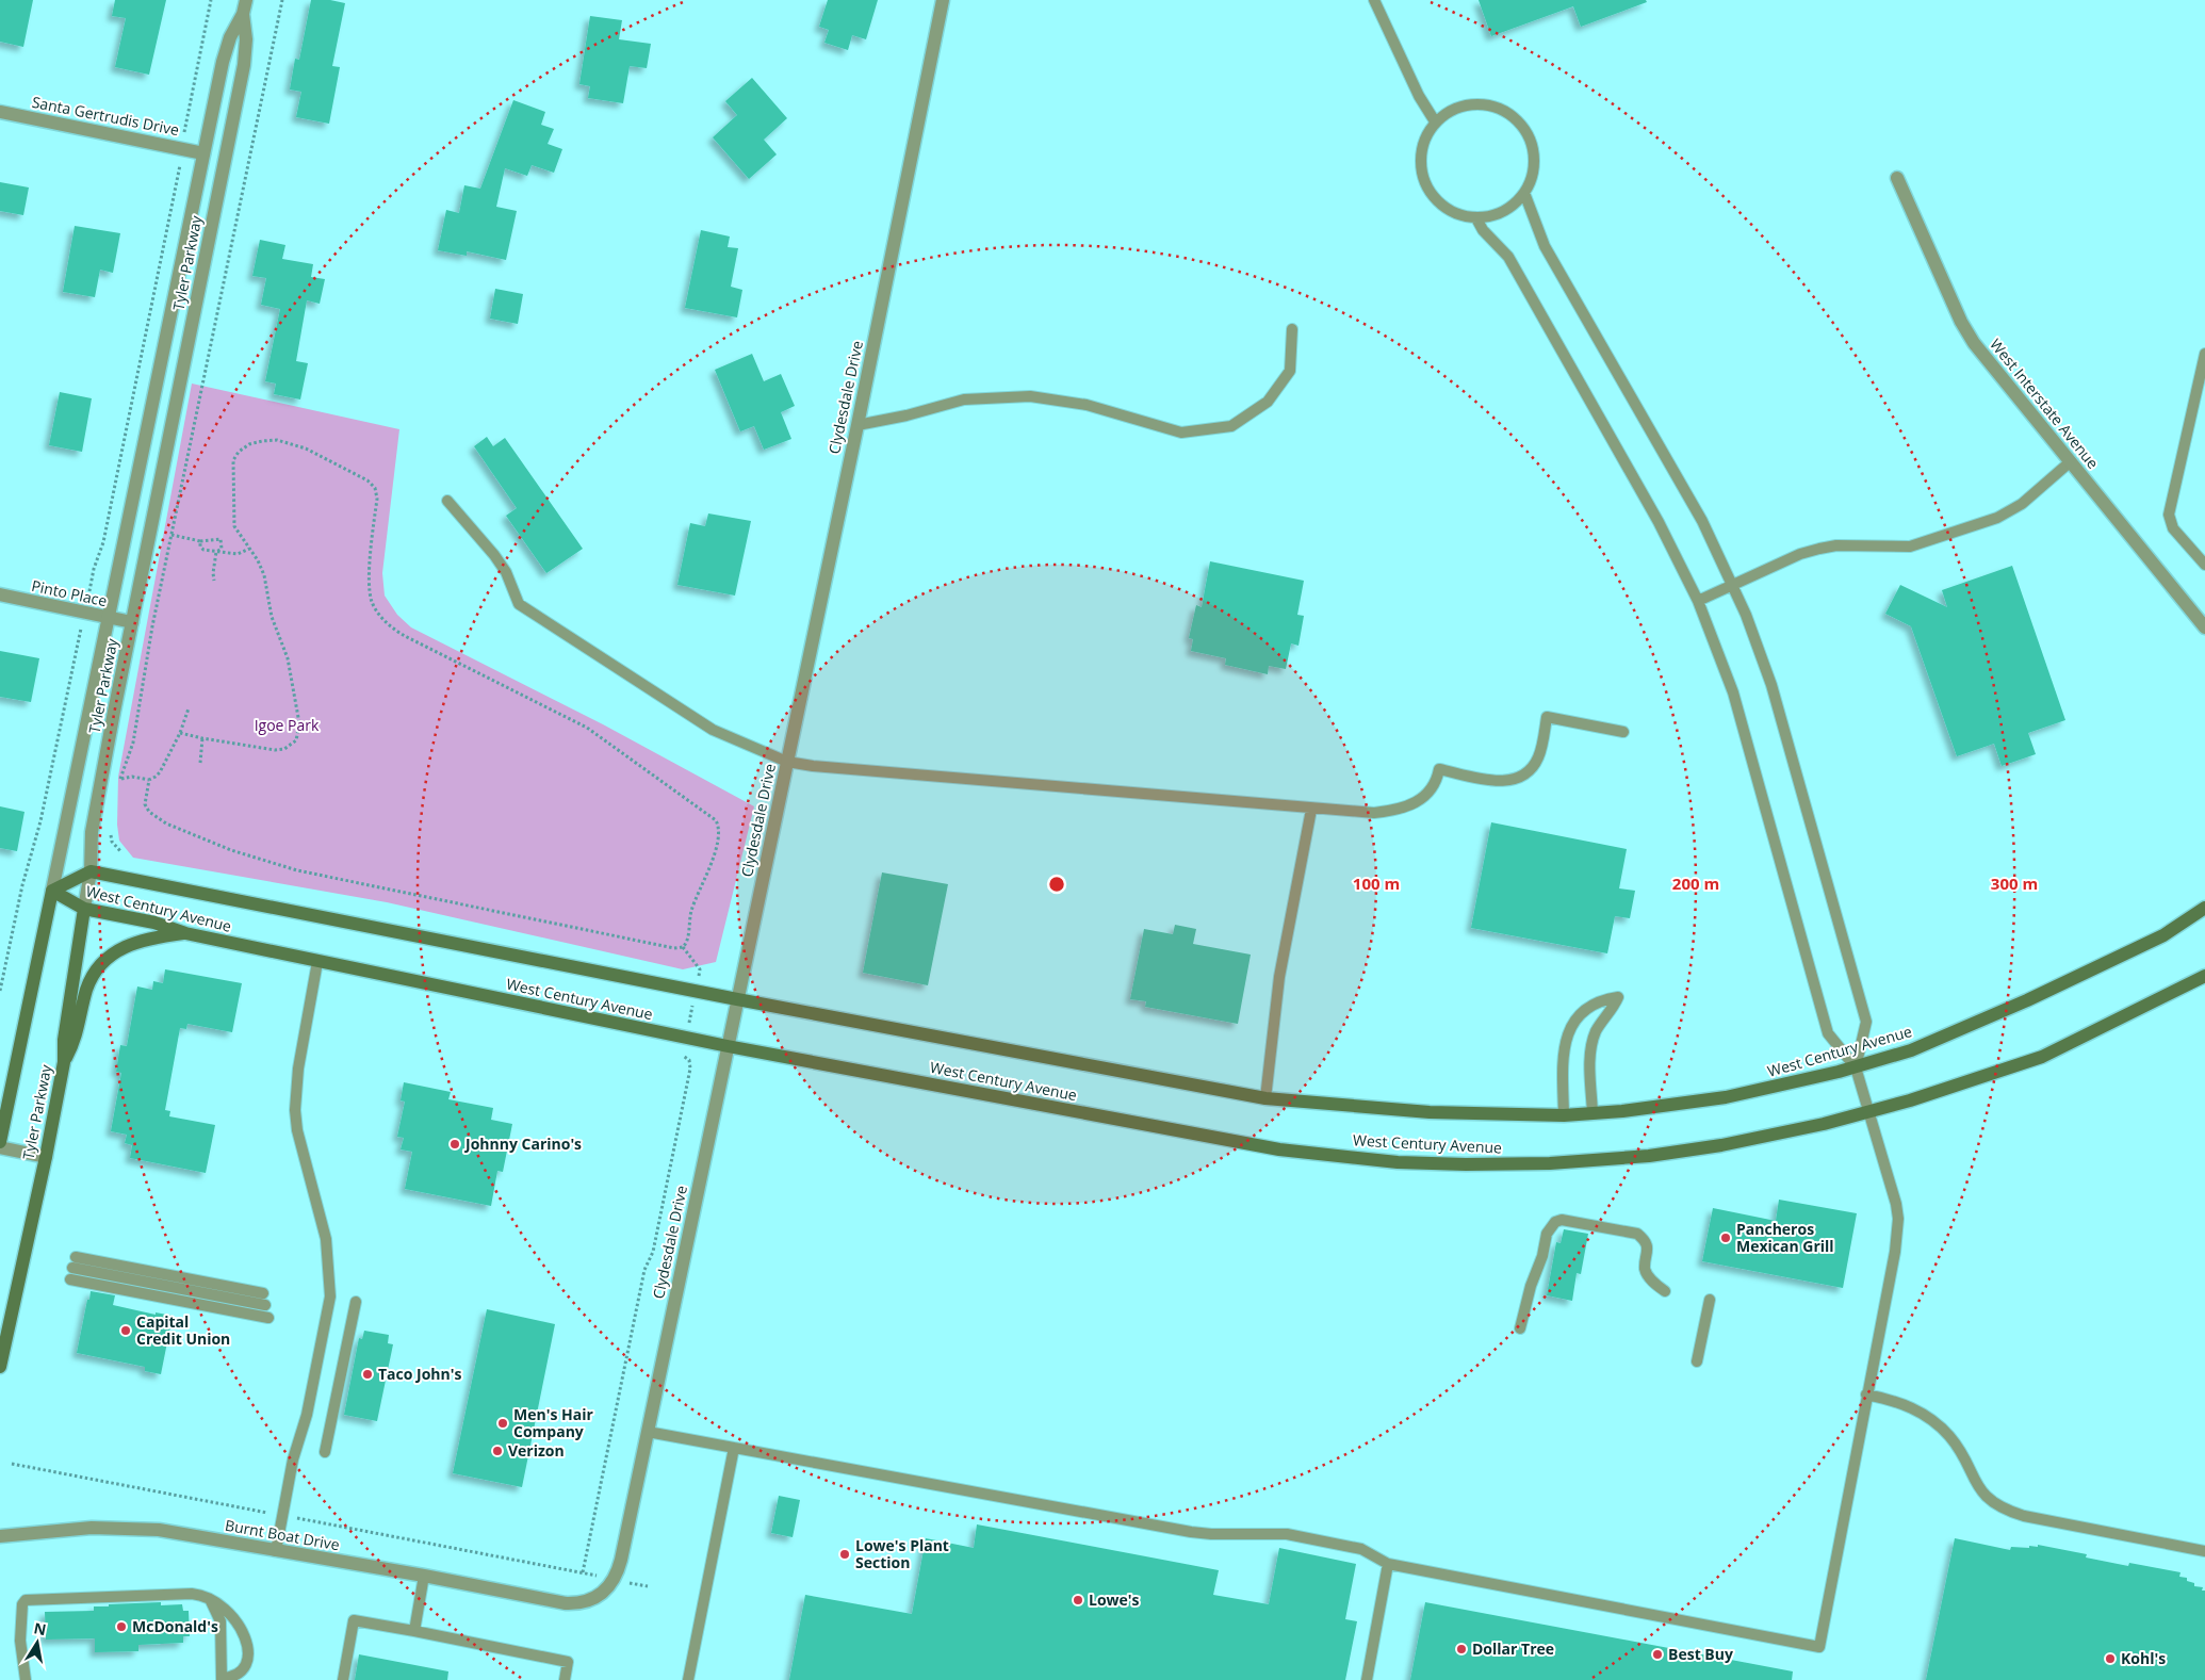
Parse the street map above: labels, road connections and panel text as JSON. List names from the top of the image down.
{
  "streets": {
    "main road": ["Tyler Parkway", "West Century Avenue"],
    "street": [
      "Santa Gertrudis Drive",
      "Clydesdale Drive",
      "West Interstate Avenue",
      "Pinto Place",
      "Burnt Boat Drive"
    ]
  },
  "crossings": [
    ["Santa Gertrudis Drive", "Tyler Parkway"],
    ["Tyler Parkway", "Pinto Place"],
    ["Tyler Parkway", "West Century Avenue"],
    ["Clydesdale Drive", "West Century Avenue"],
    ["Clydesdale Drive", "Burnt Boat Drive"]
  ],
  "parks": ["Igoe Park"],
  "places": [
    "Johnny Carino's",
    "Pancheros Mexican Grill",
    "Capital Credit Union",
    "Taco John's",
    "Men's Hair Company",
    "Verizon",
    "Lowe's Plant Section",
    "Lowe's",
    "McDonald's",
    "Dollar Tree",
    "Best Buy",
    "Kohl's"
  ],
  "north": "top",
  "rings": ["100 m", "200 m", "300 m"]
}
